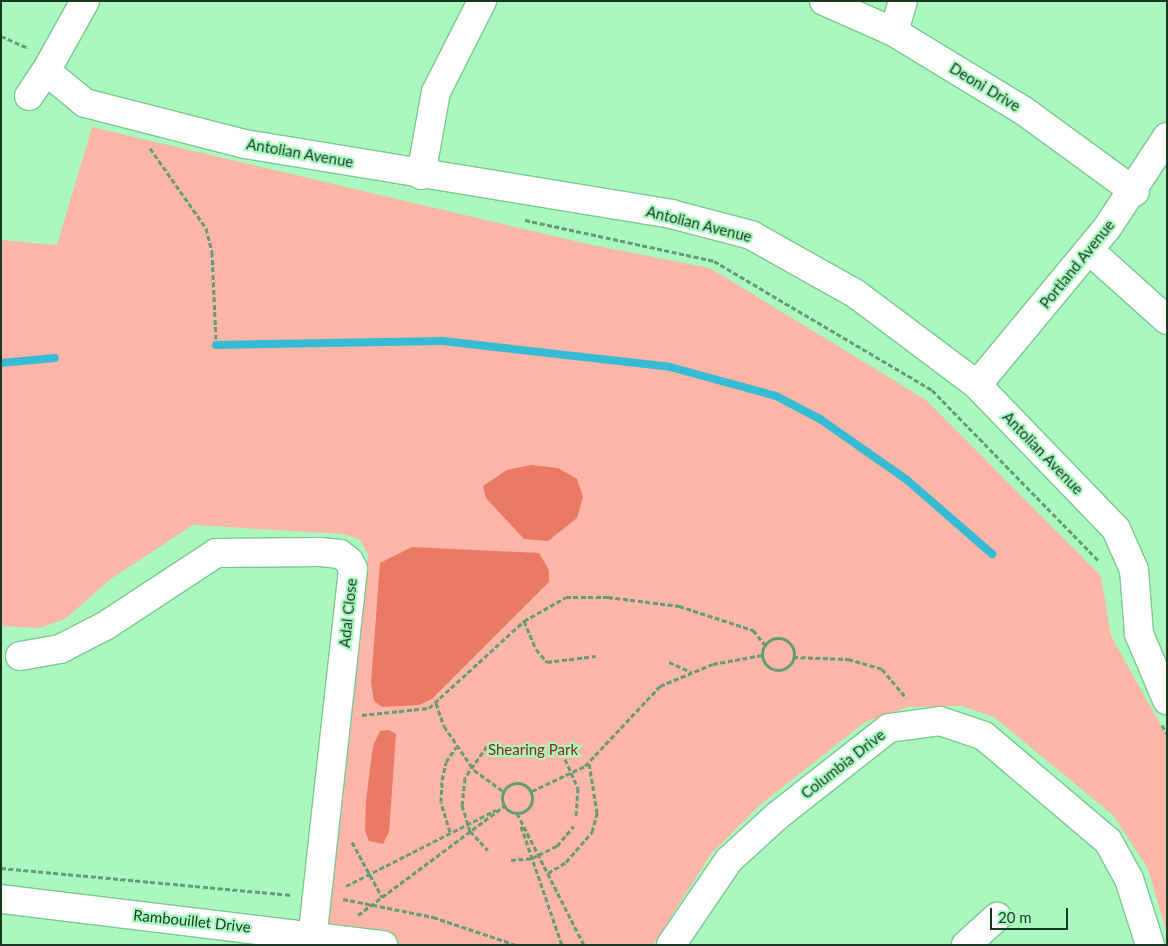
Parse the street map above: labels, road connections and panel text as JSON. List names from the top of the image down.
{
  "streets": {
    "street": [
      "Deoni Drive",
      "Antolian Avenue",
      "Portland Avenue",
      "Adal Close",
      "Columbia Drive",
      "Rambouillet Drive"
    ]
  },
  "crossings": [
    ["Deoni Drive", "Portland Avenue"],
    ["Antolian Avenue", "Portland Avenue"],
    ["Adal Close", "Rambouillet Drive"]
  ],
  "parks": ["Shearing Park"],
  "scale_bar": "20 m"
}
